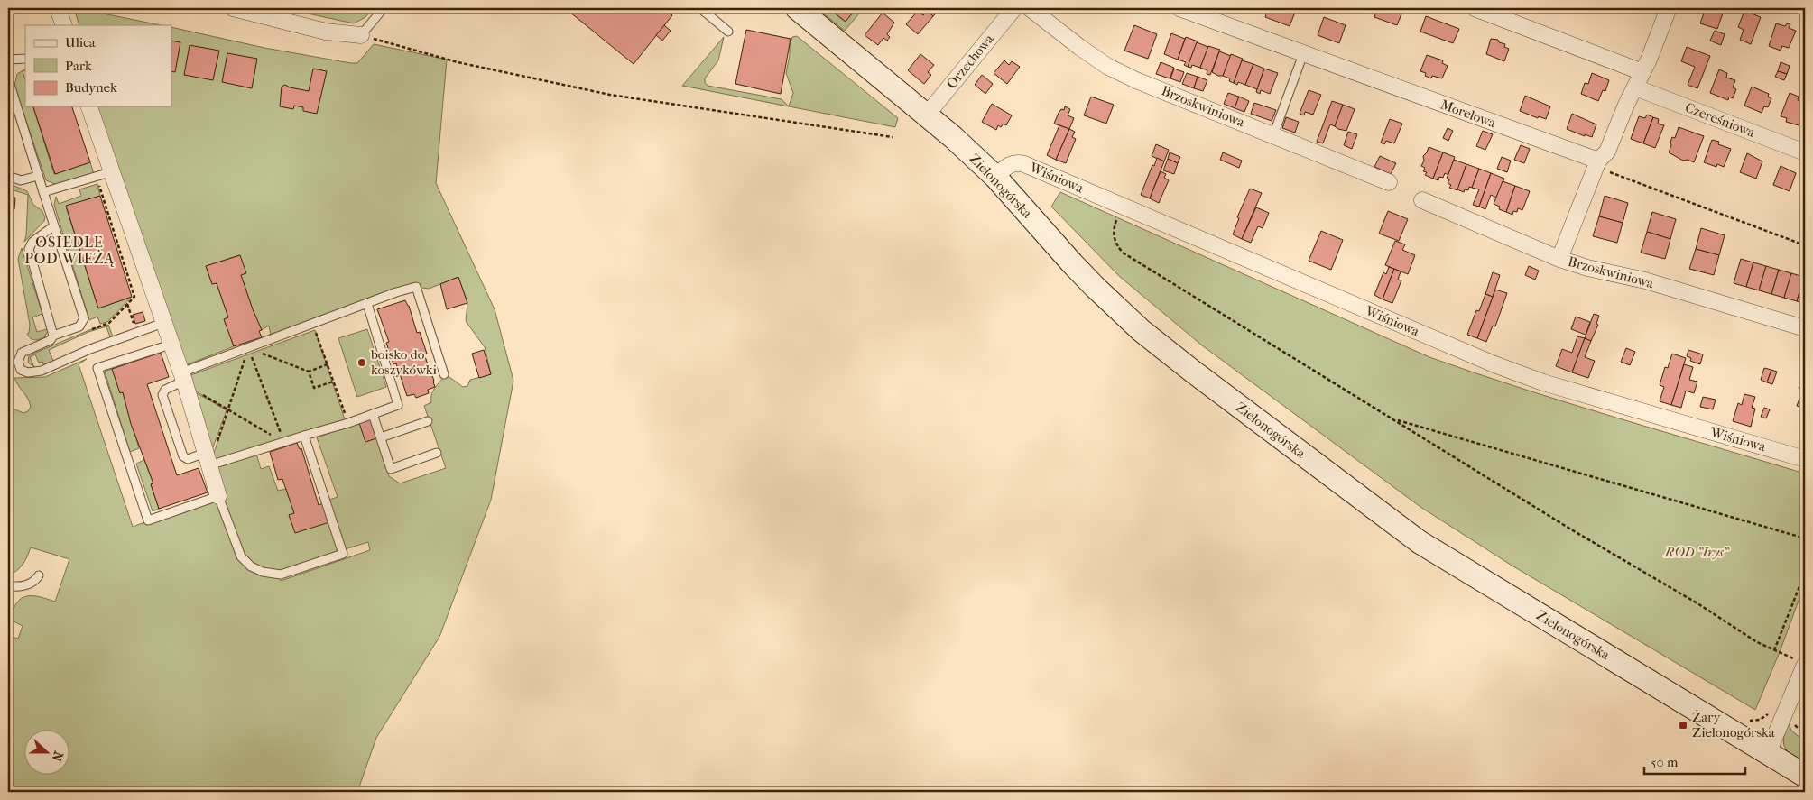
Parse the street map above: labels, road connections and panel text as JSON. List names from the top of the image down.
{
  "streets": {
    "street": [
      "Orzechowa",
      "Brzoskwiniowa",
      "Morelowa",
      "Czereśniowa",
      "Wiśniowa",
      "Zielonogórska"
    ]
  },
  "crossings": [
    ["Orzechowa", "Zielonogórska"],
    ["Wiśniowa", "Zielonogórska"]
  ],
  "districts": ["OSIEDLE POD WIEŻĄ"],
  "parks": ["ROD \"Irys\""],
  "places": {
    "other": ["boisko do koszykówki"],
    "transit": ["Żary Zielonogórska"]
  },
  "legend": ["Ulica", "Park", "Budynek"],
  "scale_bar": "50 m",
  "north": "right"
}
